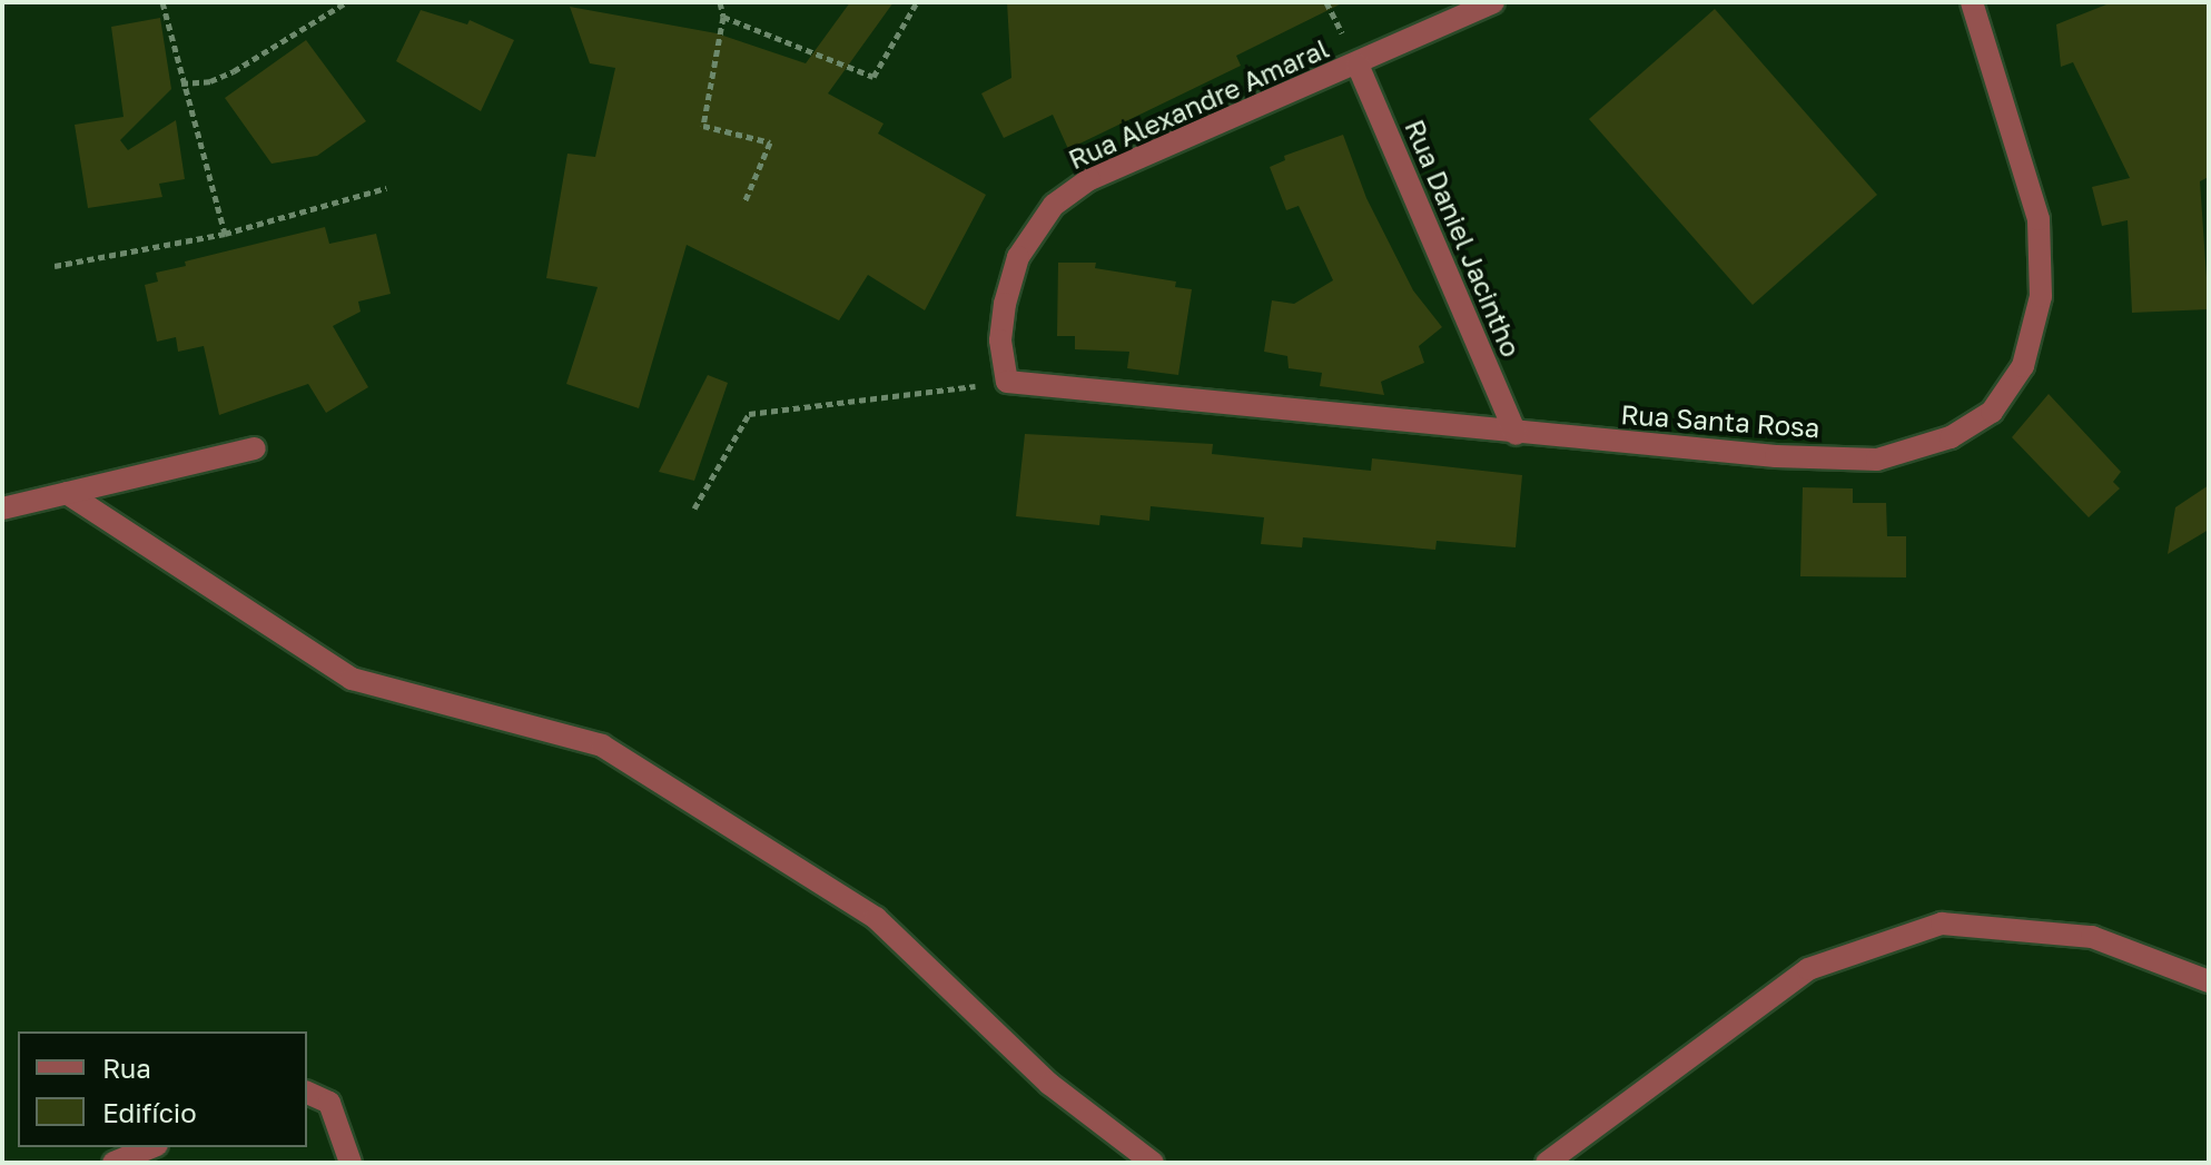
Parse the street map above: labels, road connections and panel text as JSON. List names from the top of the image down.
{
  "streets": {
    "street": ["Rua Alexandre Amaral", "Rua Daniel Jacintho", "Rua Santa Rosa"]
  },
  "crossings": [
    ["Rua Alexandre Amaral", "Rua Daniel Jacintho"],
    ["Rua Alexandre Amaral", "Rua Santa Rosa"],
    ["Rua Daniel Jacintho", "Rua Santa Rosa"]
  ],
  "legend": ["Rua", "Edifício"]
}
